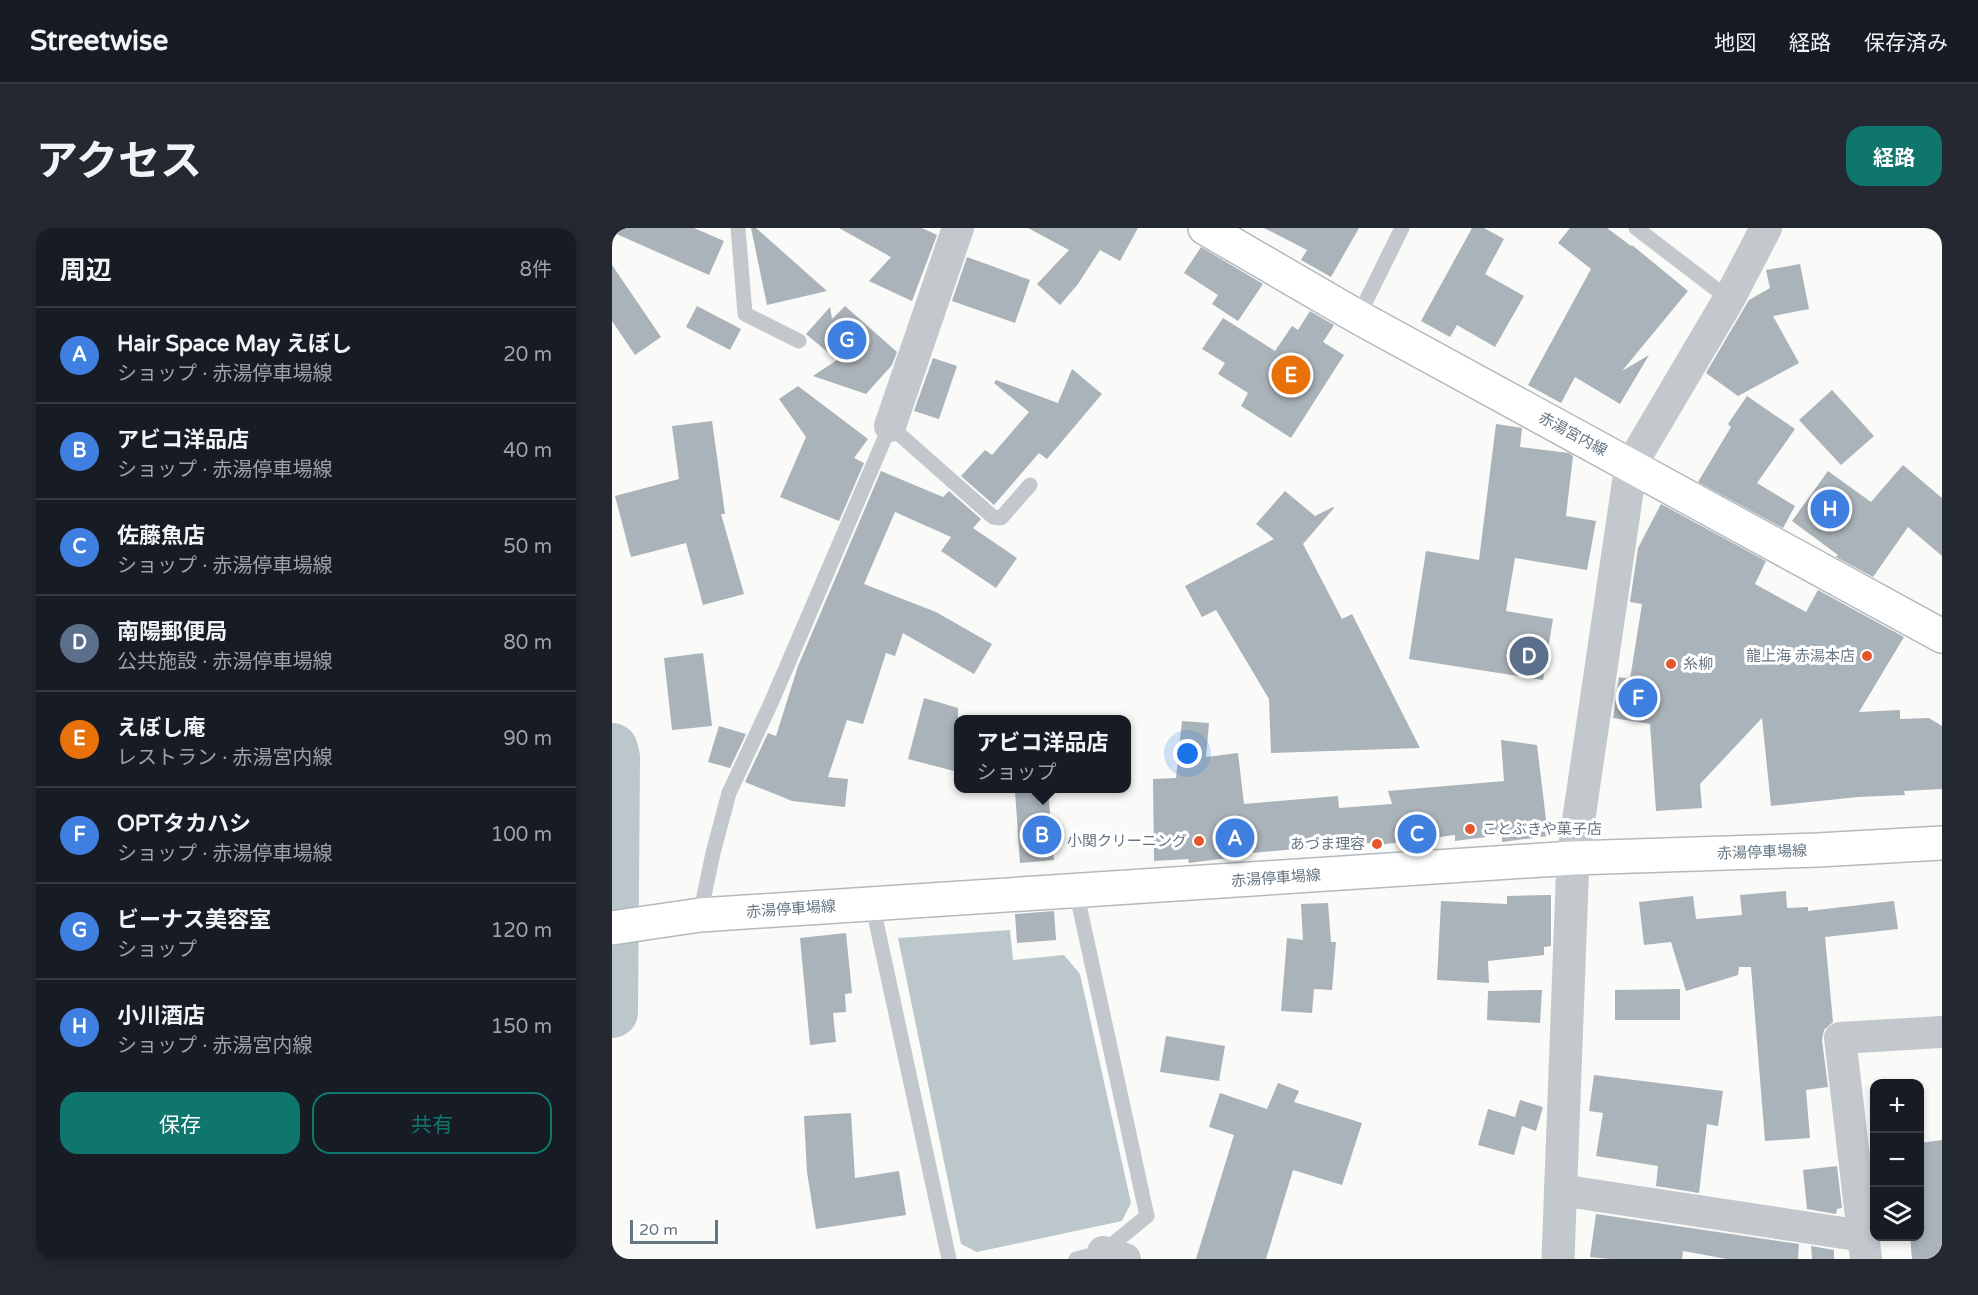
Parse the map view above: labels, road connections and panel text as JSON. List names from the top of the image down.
{
  "streets": {
    "main road": ["赤湯宮内線", "赤湯停車場線"]
  },
  "places": [
    "龍上海 赤湯本店",
    "糸柳",
    "ことぶきや菓子店",
    "小関クリーニング",
    "あづま理容"
  ],
  "scale_bar": "20 m",
  "page": {
    "header": "Streetwise",
    "nav": ["地図", "経路", "保存済み"],
    "title": "アクセス",
    "buttons": [
      "経路",
      ["保存", "共有"]
    ],
    "heading": ["周辺", "8件"],
    "list": [
      {
        "mark": "A",
        "name": "Hair Space May えぼし",
        "note": "ショップ · 赤湯停車場線",
        "value": "20 m"
      },
      {
        "mark": "B",
        "name": "アビコ洋品店",
        "note": "ショップ · 赤湯停車場線",
        "value": "40 m"
      },
      {
        "mark": "C",
        "name": "佐藤魚店",
        "note": "ショップ · 赤湯停車場線",
        "value": "50 m"
      },
      {
        "mark": "D",
        "name": "南陽郵便局",
        "note": "公共施設 · 赤湯停車場線",
        "value": "80 m"
      },
      {
        "mark": "E",
        "name": "えぼし庵",
        "note": "レストラン · 赤湯宮内線",
        "value": "90 m"
      },
      {
        "mark": "F",
        "name": "OPTタカハシ",
        "note": "ショップ · 赤湯停車場線",
        "value": "100 m"
      },
      {
        "mark": "G",
        "name": "ビーナス美容室",
        "note": "ショップ",
        "value": "120 m"
      },
      {
        "mark": "H",
        "name": "小川酒店",
        "note": "ショップ · 赤湯宮内線",
        "value": "150 m"
      }
    ],
    "pins": [
      "G",
      "E",
      "H",
      "D",
      "F",
      "C",
      "B",
      "A"
    ],
    "popup": ["アビコ洋品店", "ショップ"],
    "map_buttons": ["+", "−"],
    "scale": "20 m"
  }
}
